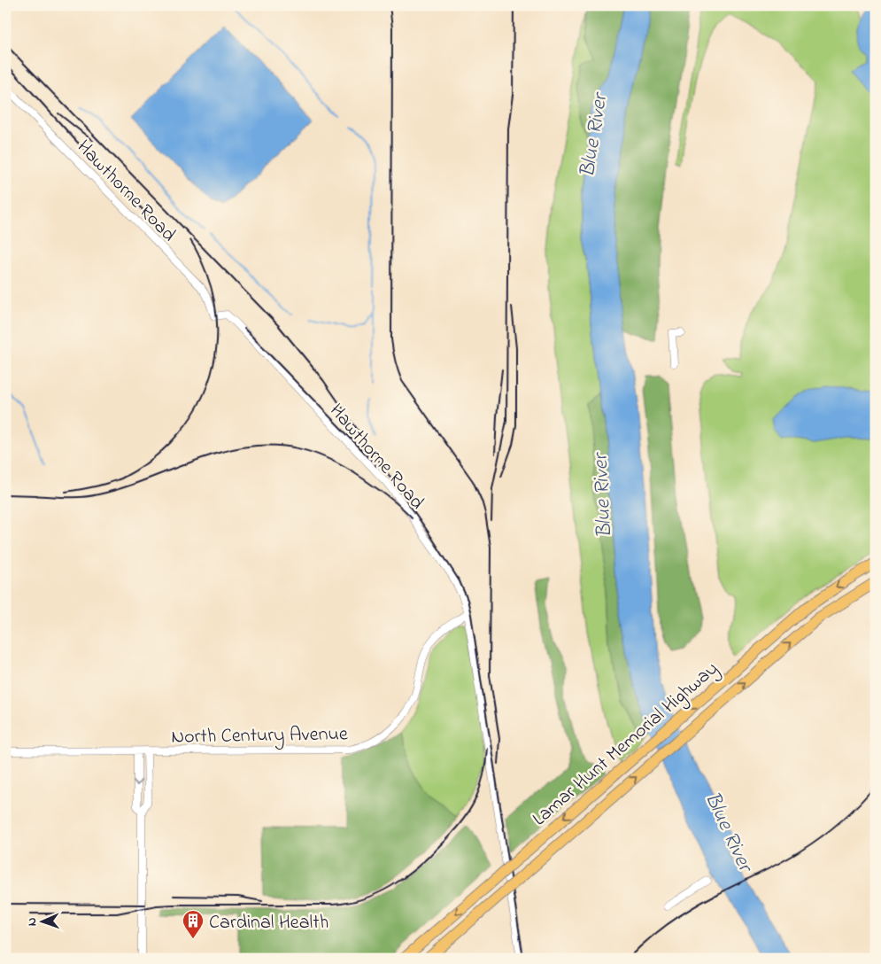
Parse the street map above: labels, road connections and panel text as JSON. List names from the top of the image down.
{
  "streets": {
    "highway": ["Lamar Hunt Memorial Highway"],
    "street": ["Hawthorne Road", "North Century Avenue"]
  },
  "crossings": [
    ["Hawthorne Road", "North Century Avenue"]
  ],
  "water": ["Blue River"],
  "places": {
    "building": ["Cardinal Health"]
  },
  "north": "left"
}
